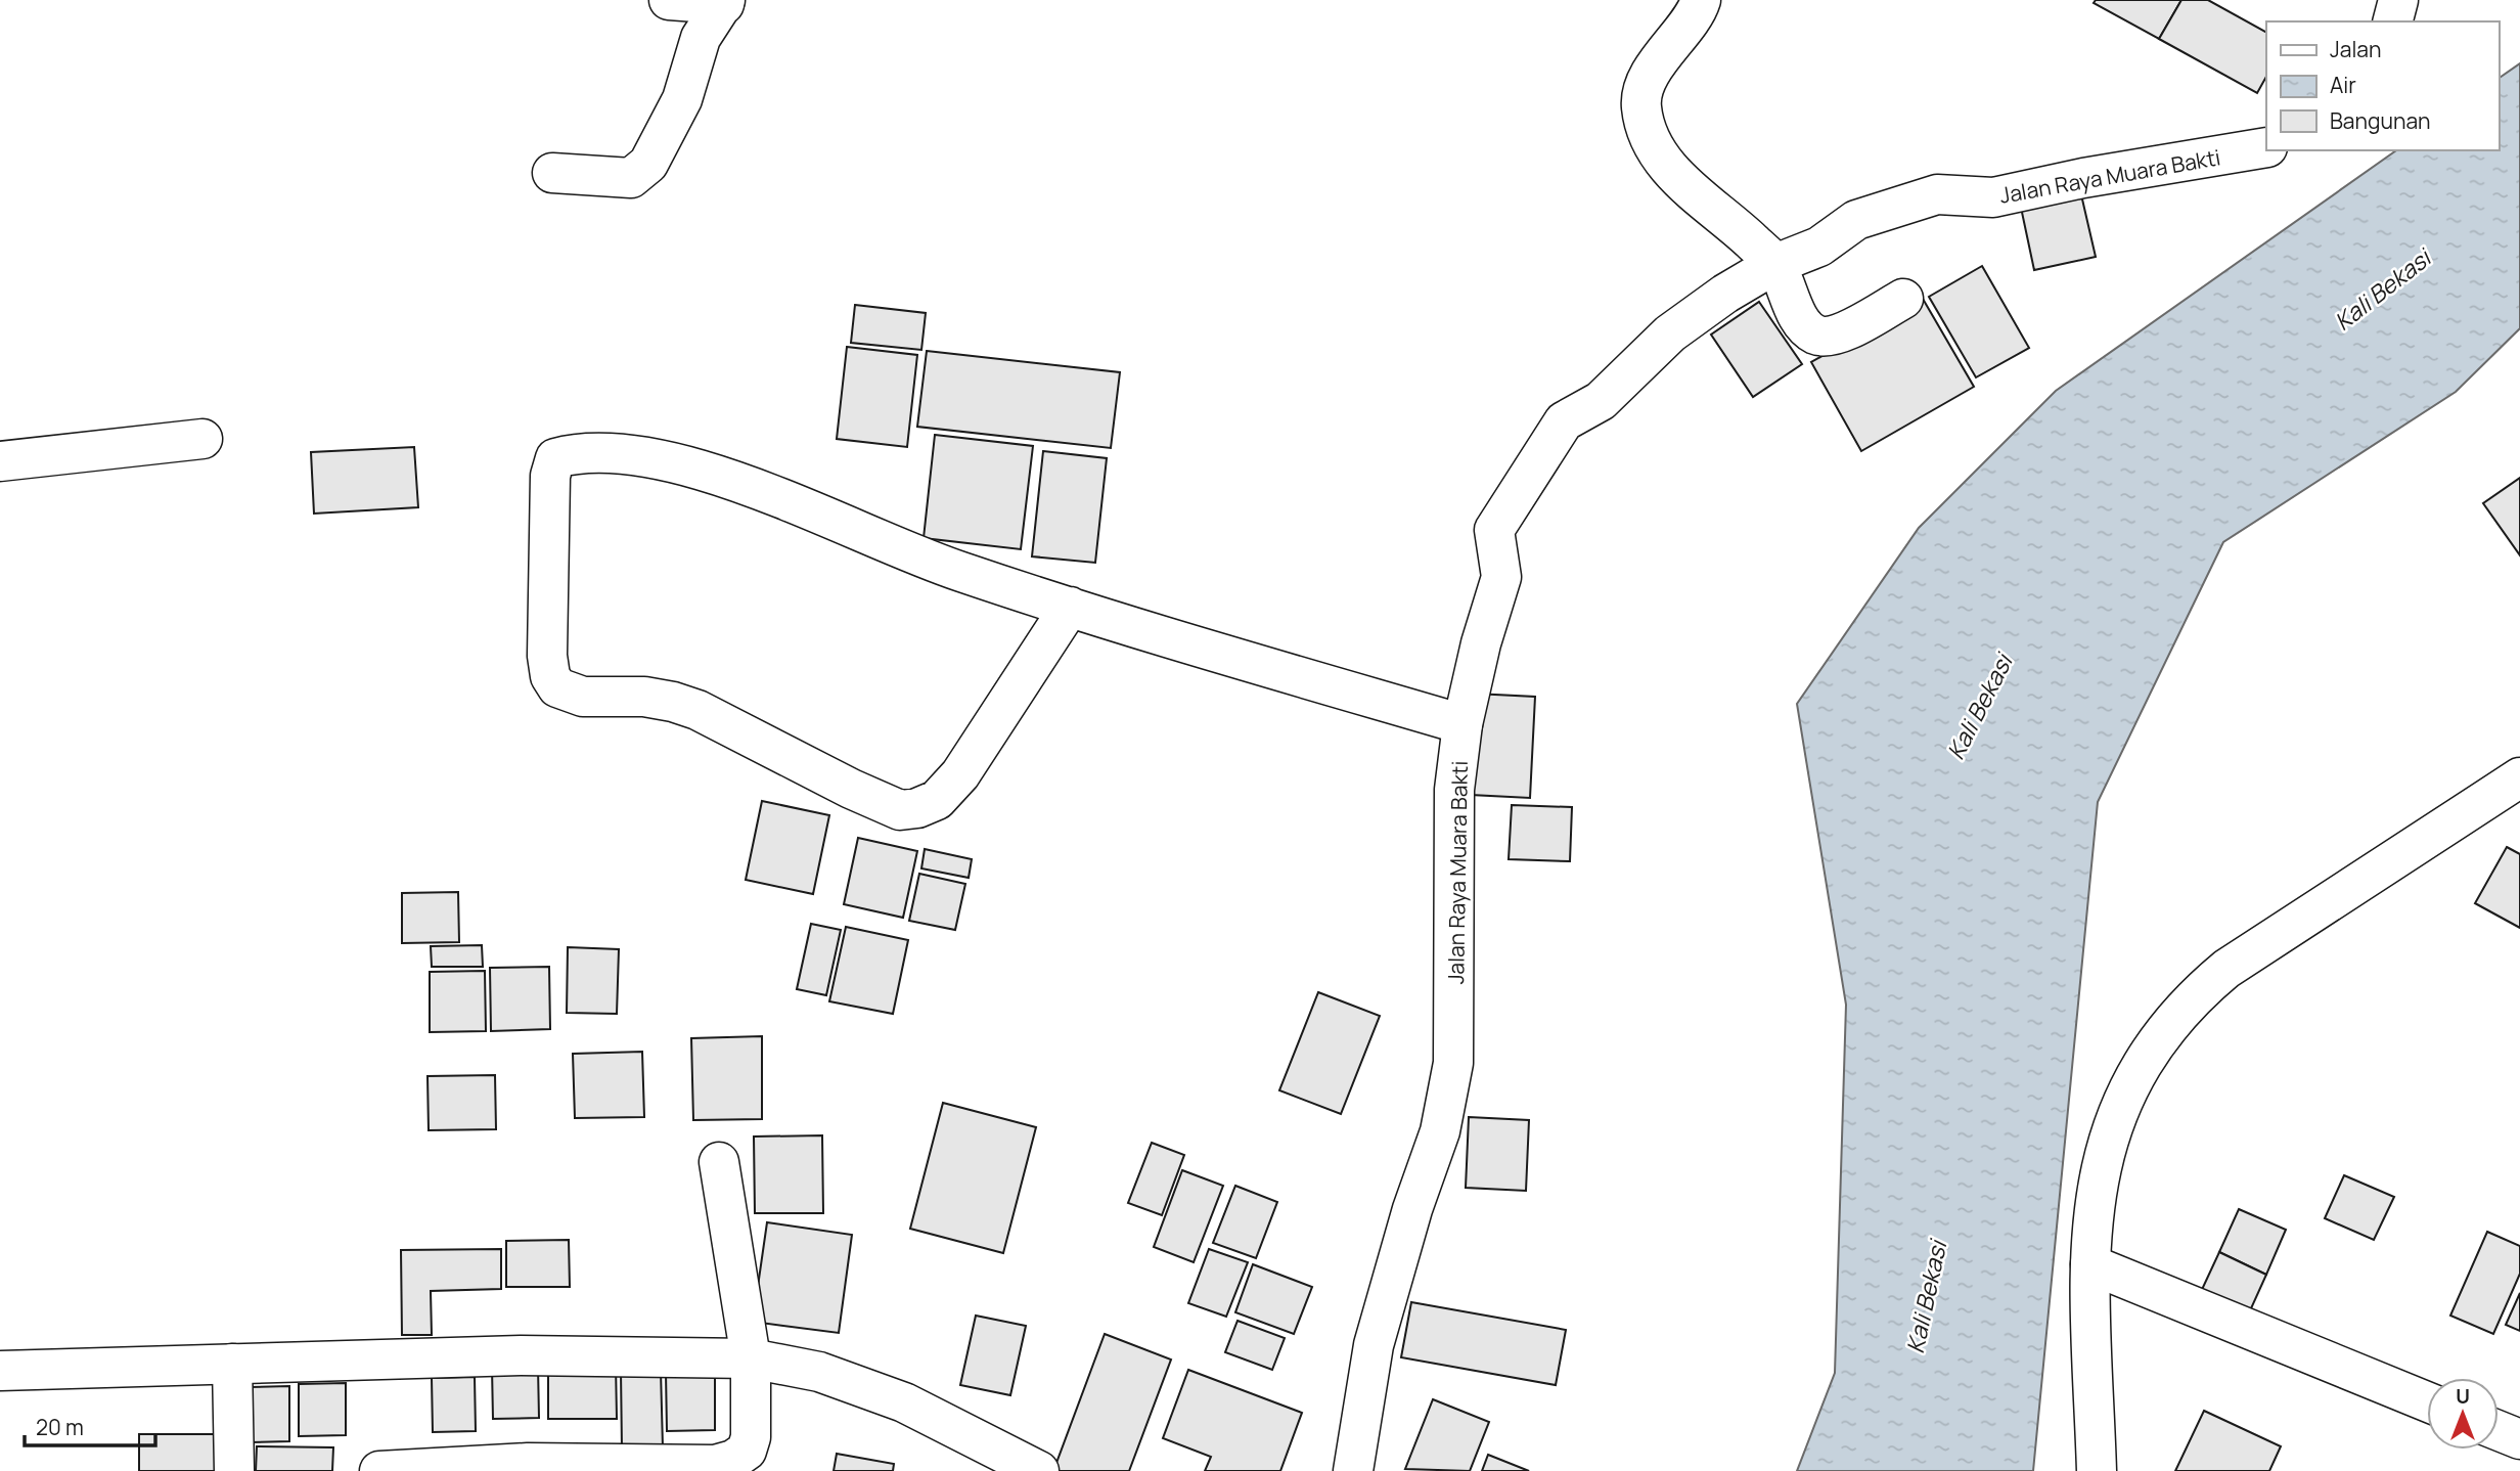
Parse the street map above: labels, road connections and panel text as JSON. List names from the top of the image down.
{
  "streets": {
    "street": ["Jalan Raya Muara Bakti"]
  },
  "water": ["Kali Bekasi"],
  "legend": ["Jalan", "Air", "Bangunan"],
  "scale_bar": "20 m",
  "north": "top"
}
